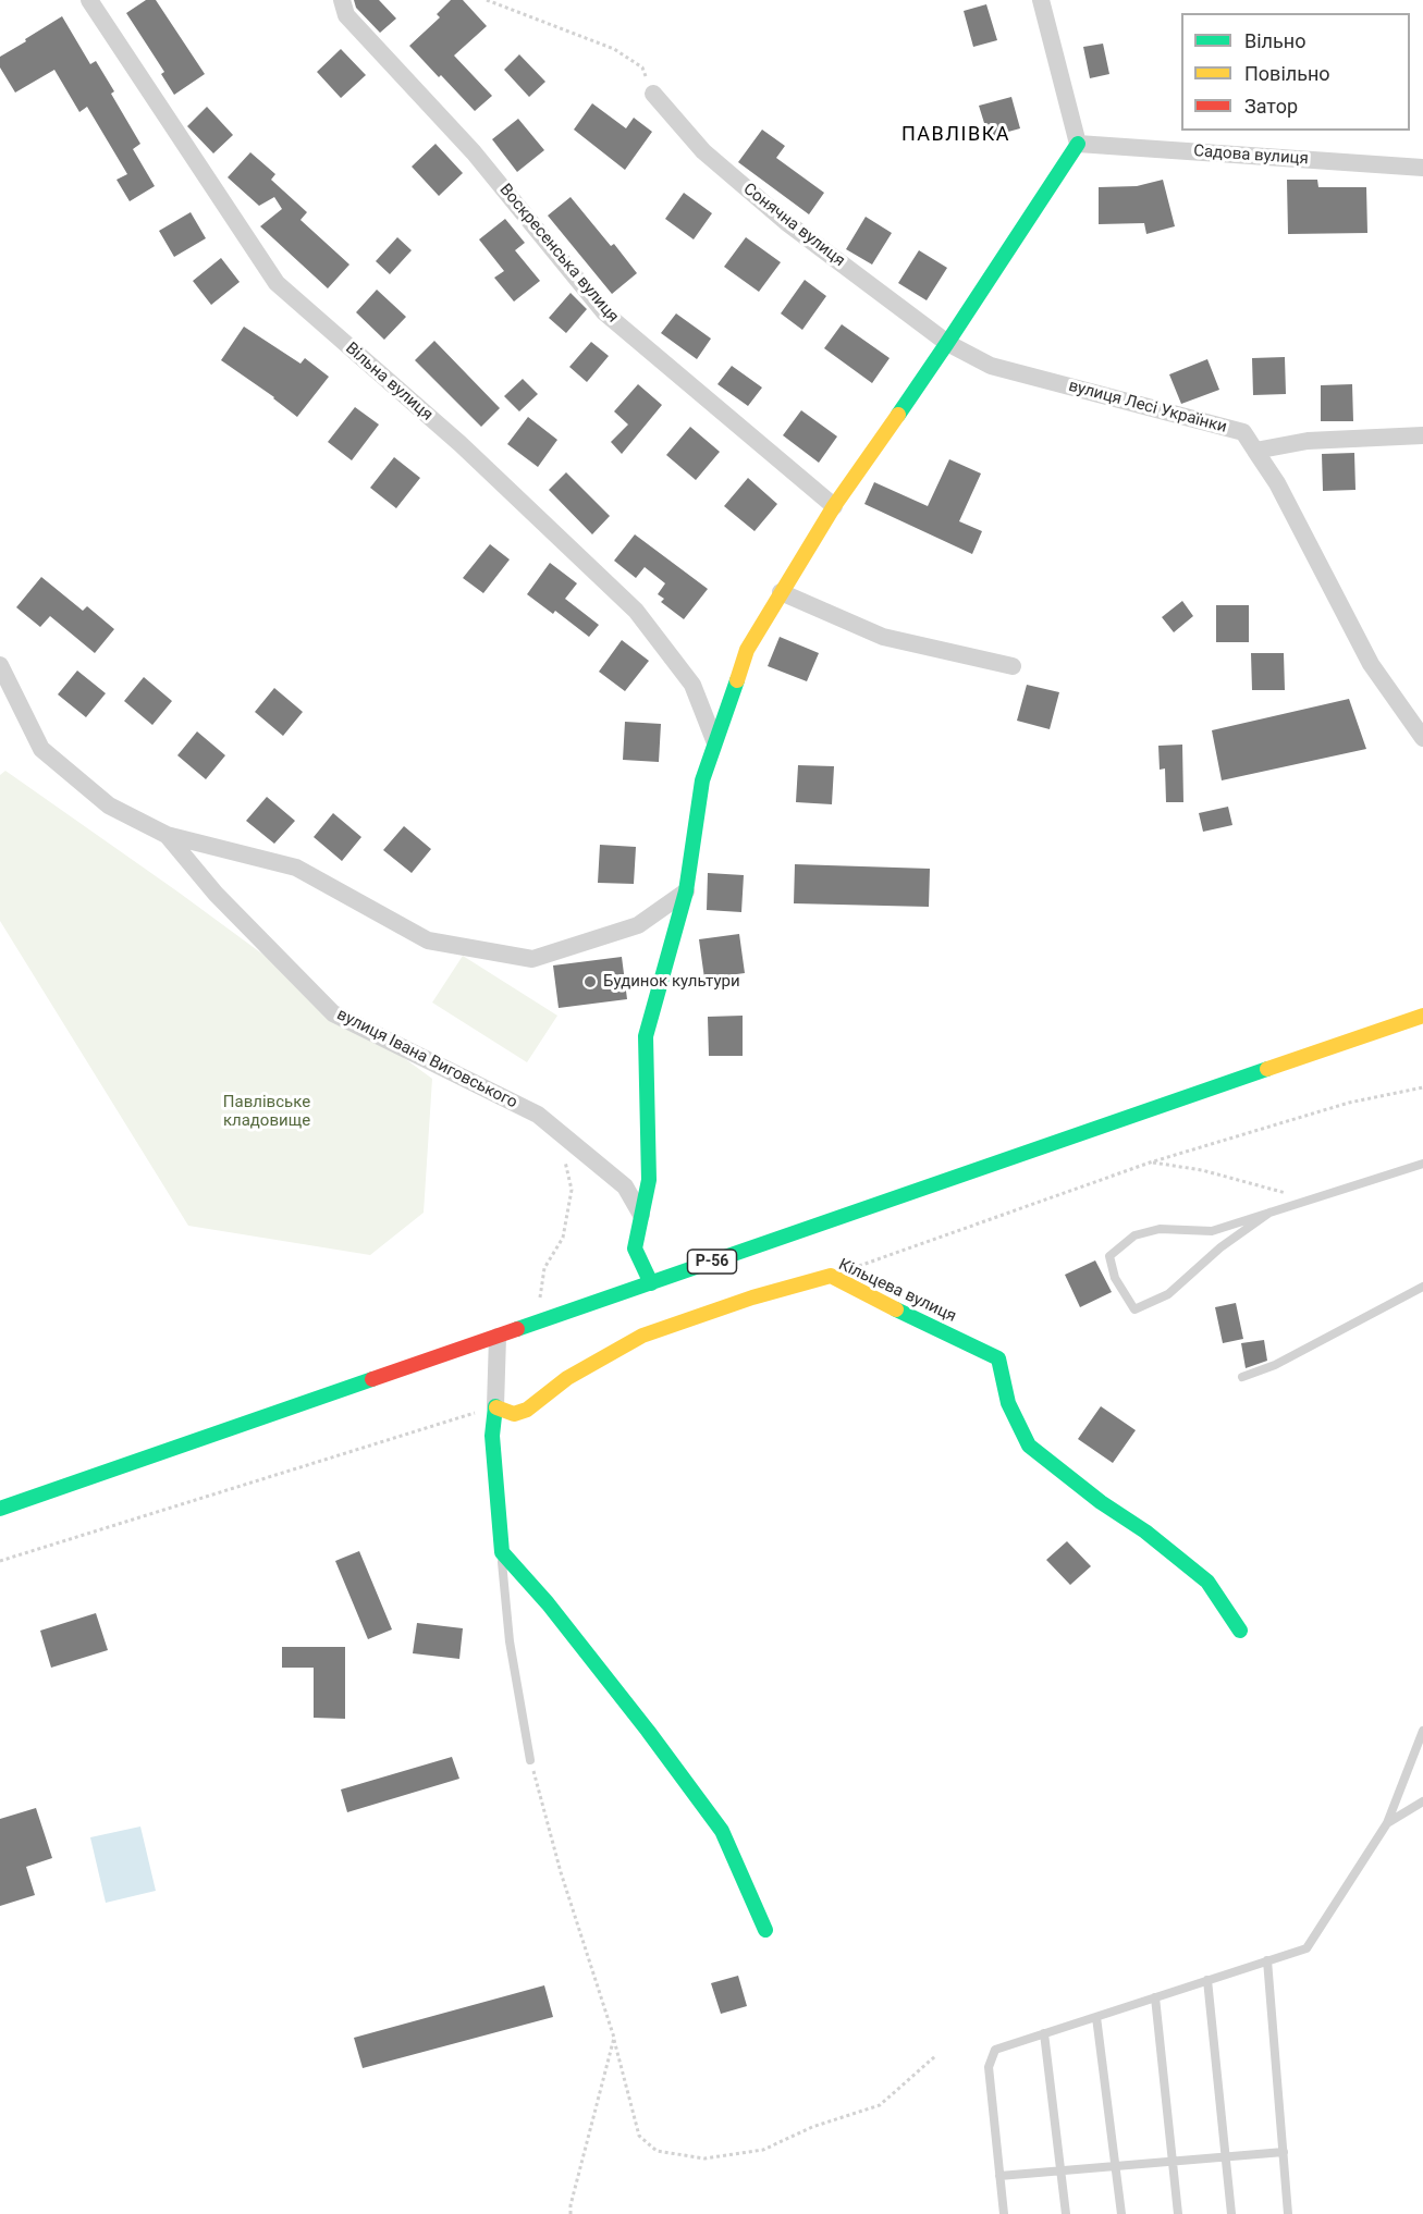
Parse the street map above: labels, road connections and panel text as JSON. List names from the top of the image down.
{
  "streets": {
    "street": [
      "Садова вулиця",
      "Сонячна вулиця",
      "Воскресенська вулиця",
      "Вільна вулиця",
      "вулиця Лесі Українки",
      "вулиця Івана Виговського",
      "Р-56",
      "Кільцева вулиця"
    ]
  },
  "crossings": [
    ["Сонячна вулиця", "вулиця Лесі Українки"]
  ],
  "districts": ["ПАВЛІВКА"],
  "parks": ["Павлівське кладовище"],
  "places": ["Будинок культури"],
  "legend": ["Вільно", "Повільно", "Затор"]
}
